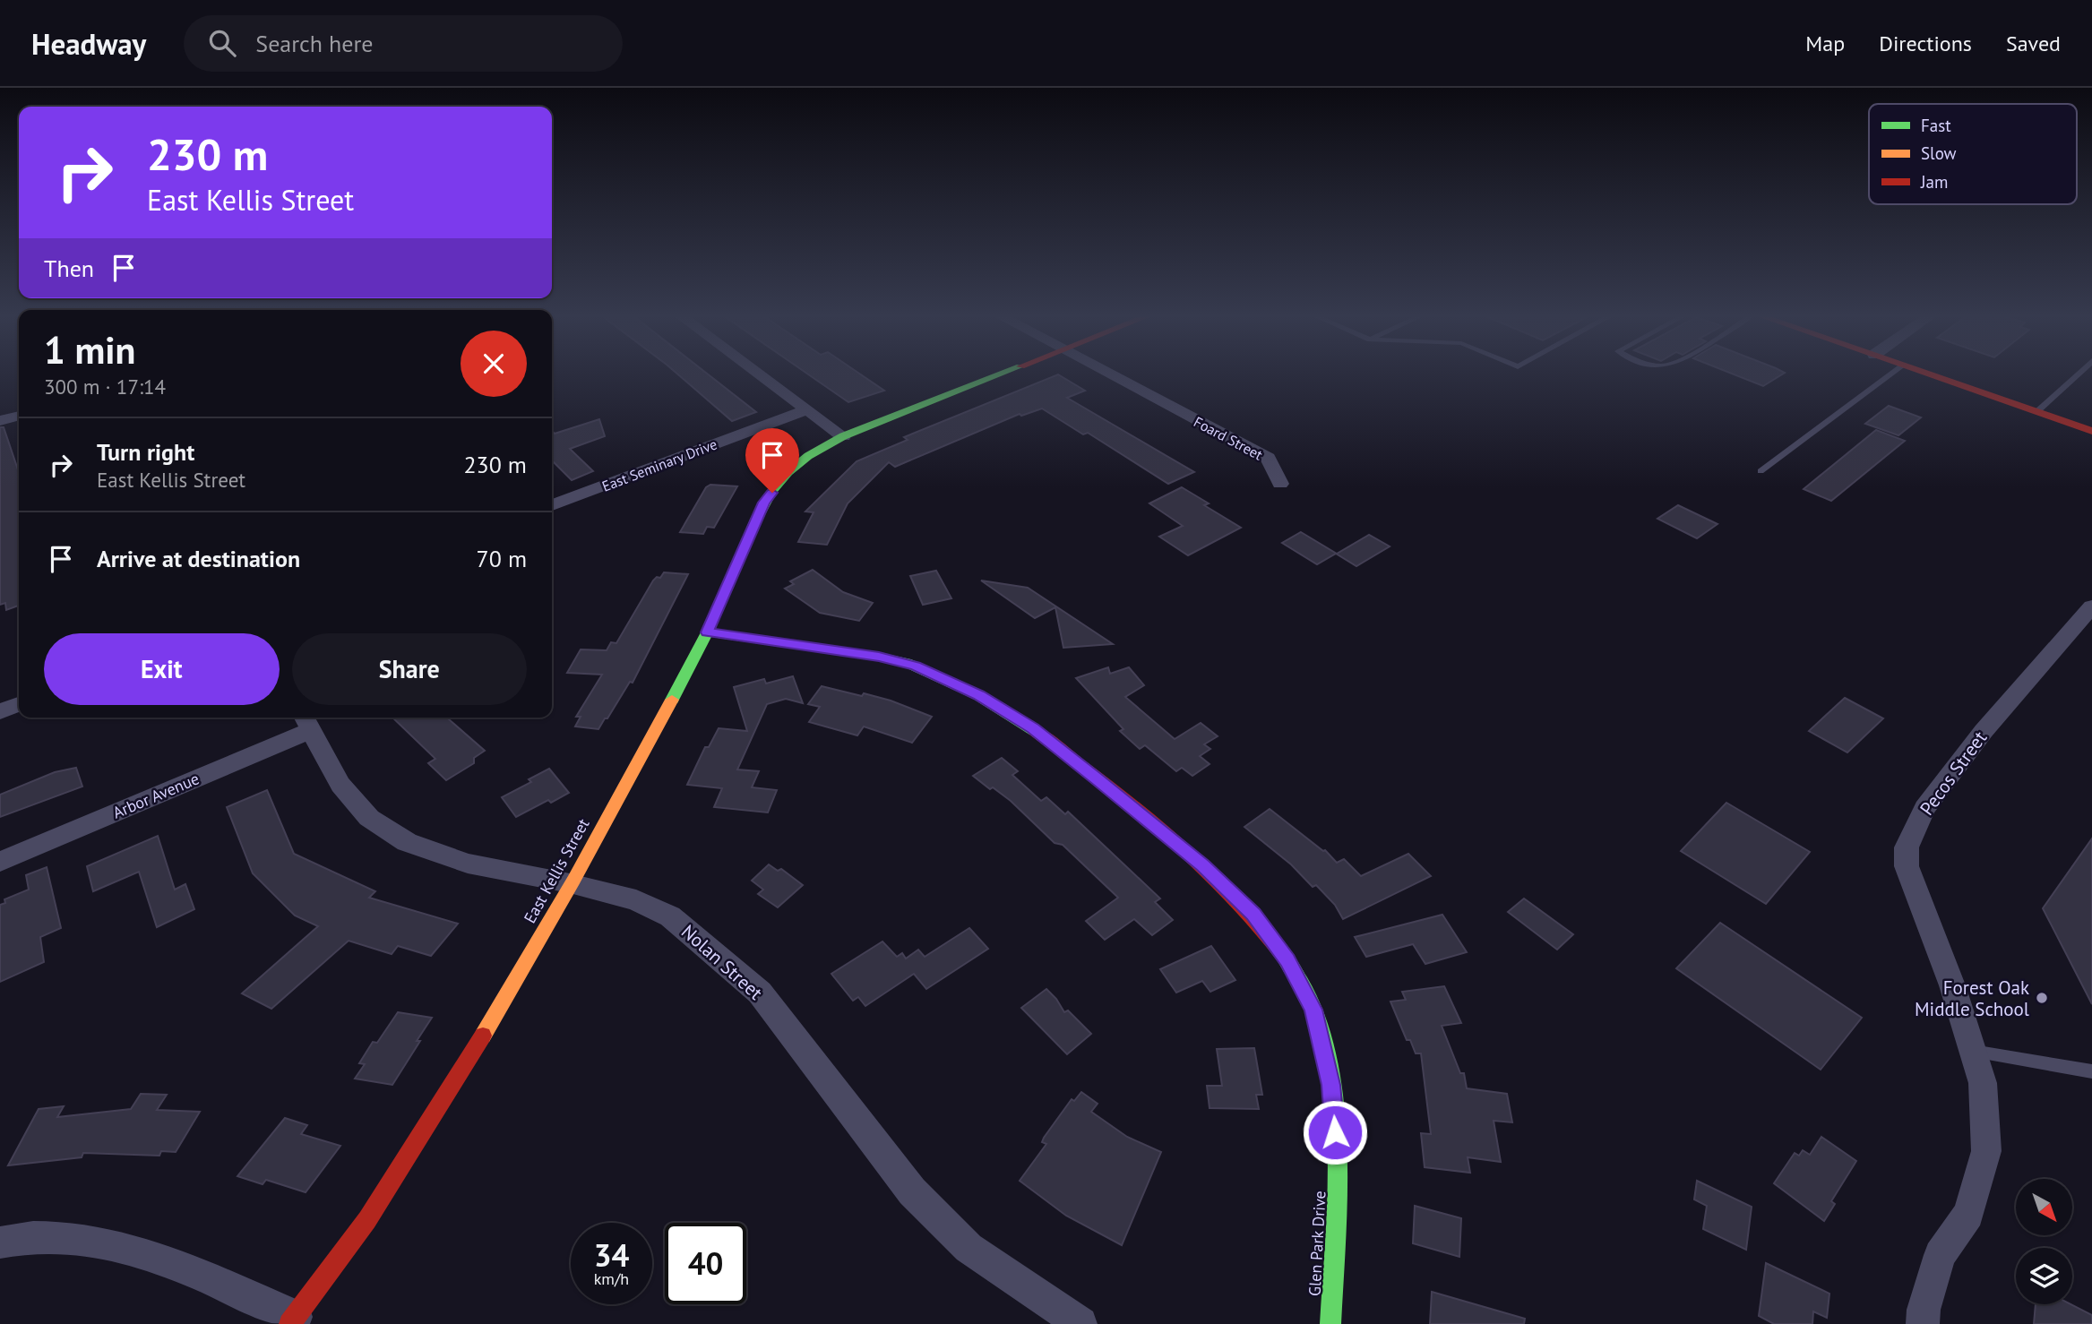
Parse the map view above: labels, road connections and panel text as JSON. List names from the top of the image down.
{
  "streets": {
    "street": [
      "Foard Street",
      "East Seminary Drive",
      "Pecos Street",
      "Arbor Avenue",
      "East Kellis Street",
      "Nolan Street",
      "Glen Park Drive"
    ]
  },
  "crossings": [
    ["Arbor Avenue", "Nolan Street"],
    ["East Kellis Street", "Nolan Street"],
    ["East Kellis Street", "Glen Park Drive"]
  ],
  "places": ["Forest Oak Middle School"],
  "legend": ["Fast", "Slow", "Jam"],
  "north": "bottom right",
  "page": {
    "header": "Headway",
    "search": "Search here",
    "nav": ["Map", "Directions", "Saved"],
    "turn": ["230 m", "East Kellis Street"],
    "then": "Then",
    "heading": ["1 min", "300 m · 17:14"],
    "list": [
      {
        "name": "Turn right",
        "note": "East Kellis Street",
        "value": "230 m"
      },
      {
        "name": "Arrive at destination",
        "value": "70 m"
      }
    ],
    "buttons": ["Exit", "Share"],
    "speed": "34 km/h",
    "limit": "40"
  }
}
